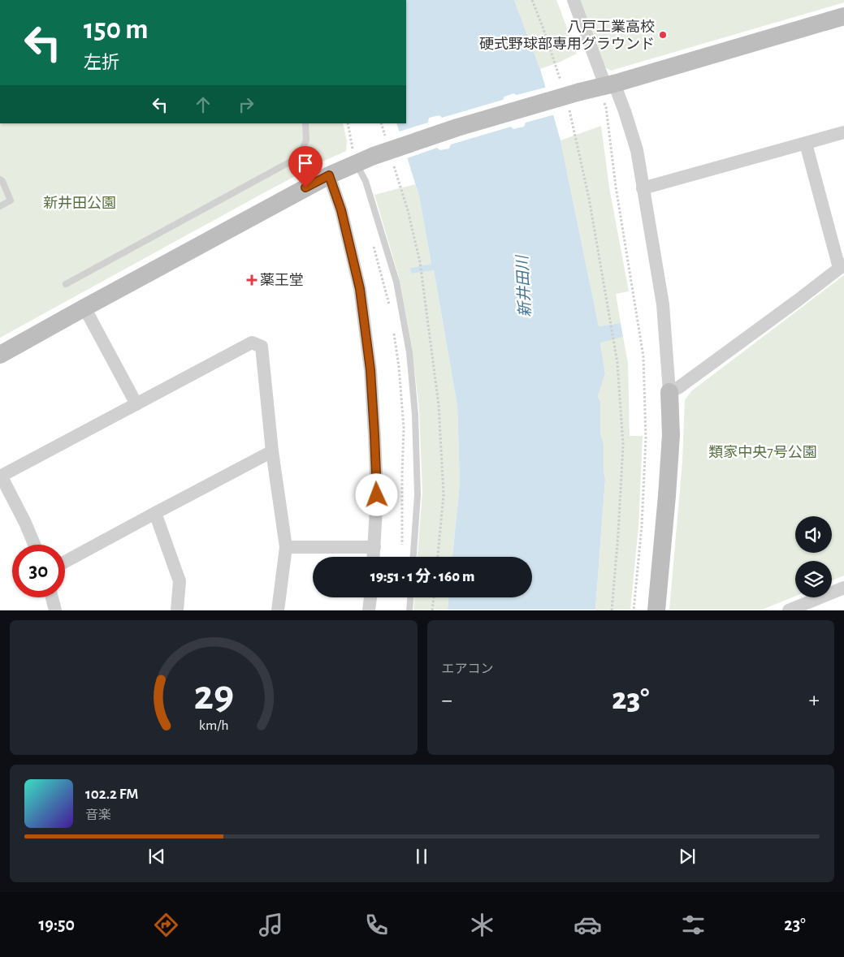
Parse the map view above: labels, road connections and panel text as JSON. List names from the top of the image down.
{
  "water": ["新井田川"],
  "parks": ["新井田公園", "類家中央7号公園"],
  "places": {
    "other": ["八戸工業高校 硬式野球部専用グラウンド"],
    "health": ["薬王堂"]
  },
  "page": {
    "turn": ["150 m", "左折"],
    "limit": "30",
    "trip": "19:51 · 1 分 · 160 m",
    "tile": "エアコン",
    "heat": ["−", "23°", "+"],
    "song": ["102.2 FM", "音楽"],
    "tabs": ["19:50", "23°"],
    "gauge": ["29", "km/h"]
  }
}
